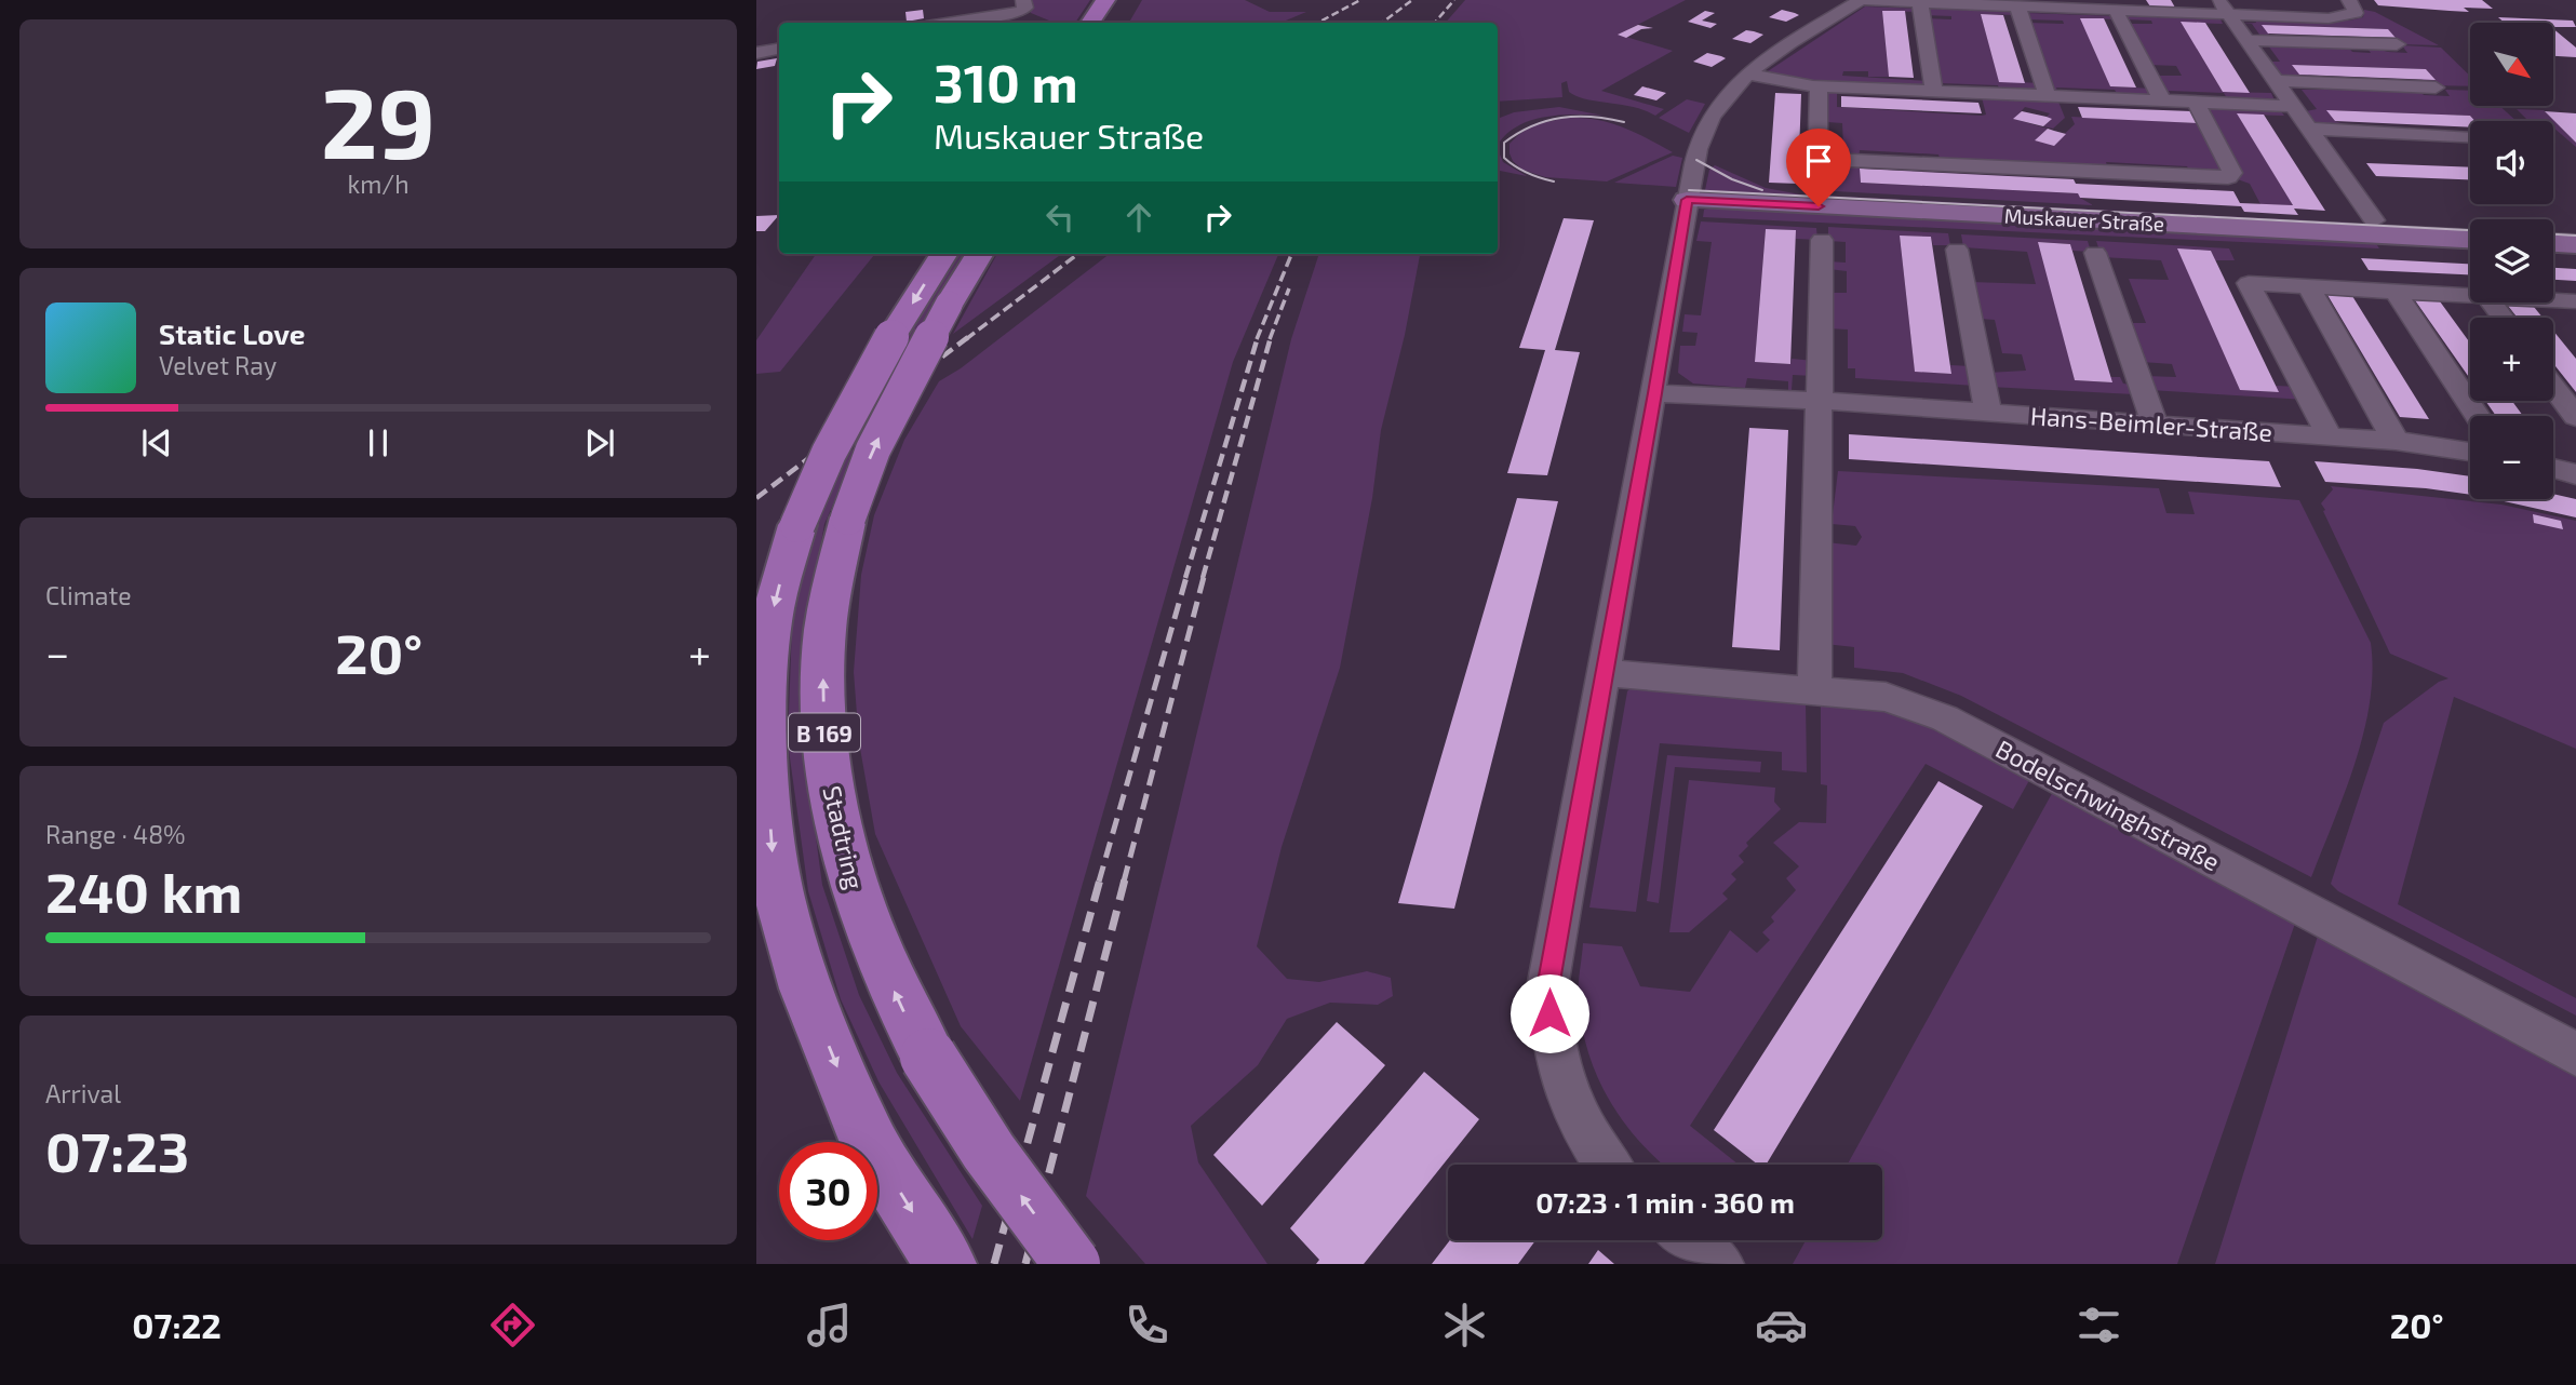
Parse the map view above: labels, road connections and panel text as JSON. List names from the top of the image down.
{
  "streets": {
    "main road": ["B 169", "Stadtring"],
    "street": ["Muskauer Straße", "Hans-Beimler-Straße", "Bodelschwinghstraße"]
  },
  "crossings": [
    ["Muskauer Straße", "Hans-Beimler-Straße"]
  ],
  "north": "bottom right",
  "page": {
    "tile": [
      ["29", "km/h"],
      "Climate",
      ["Range · 48%", "240 km"],
      ["Arrival", "07:23"]
    ],
    "map_buttons": ["+", "−"],
    "turn": ["310 m", "Muskauer Straße"],
    "song": ["Static Love", "Velvet Ray"],
    "heat": ["−", "20°", "+"],
    "limit": "30",
    "trip": "07:23 · 1 min · 360 m",
    "tabs": ["07:22", "20°"]
  }
}
